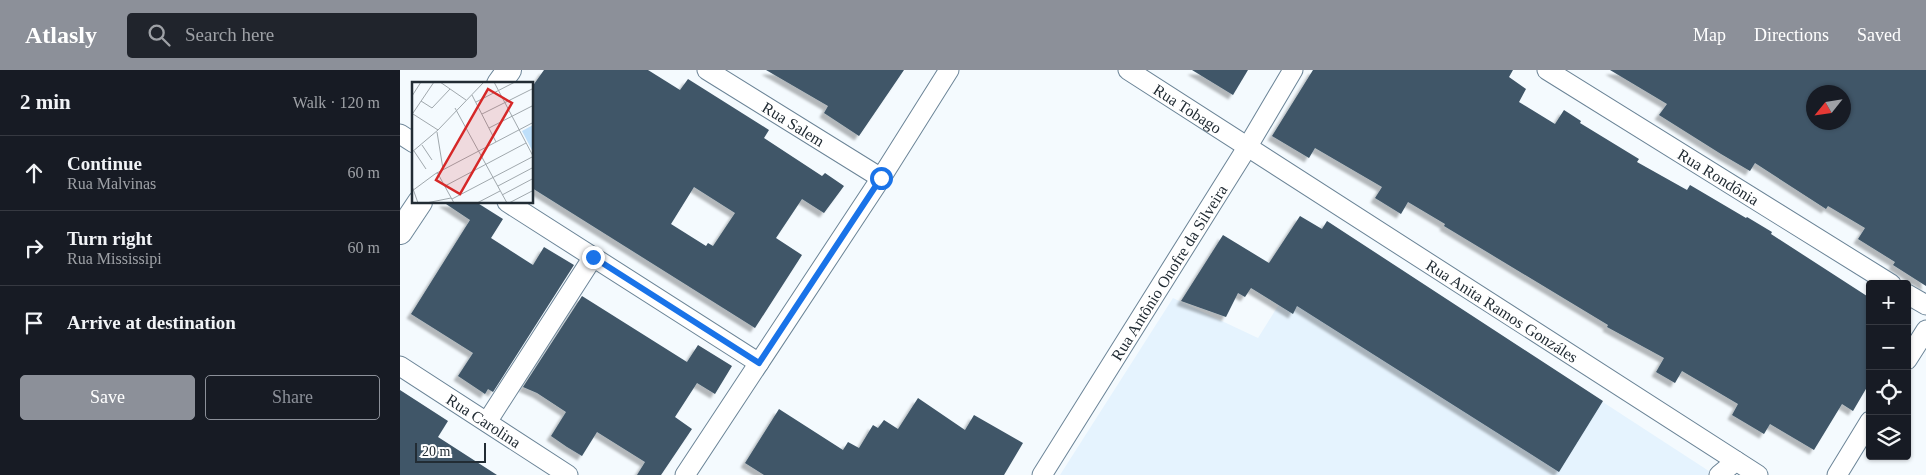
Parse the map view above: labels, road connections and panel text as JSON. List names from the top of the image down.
{
  "streets": {
    "street": [
      "Rua Tobago",
      "Rua Salem",
      "Rua Rondônia",
      "Rua Antônio Onofre da Silveira",
      "Rua Anita Ramos Gonzáles",
      "Rua Carolina"
    ]
  },
  "crossings": [
    ["Rua Tobago", "Rua Antônio Onofre da Silveira"],
    ["Rua Tobago", "Rua Anita Ramos Gonzáles"],
    ["Rua Antônio Onofre da Silveira", "Rua Anita Ramos Gonzáles"]
  ],
  "scale_bar": "20 m",
  "north": "bottom left",
  "page": {
    "header": "Atlasly",
    "search": "Search here",
    "nav": ["Map", "Directions", "Saved"],
    "heading": ["2 min", "Walk · 120 m"],
    "list": [
      ["Continue", "Rua Malvinas", "60 m"],
      ["Turn right", "Rua Mississipi", "60 m"],
      "Arrive at destination"
    ],
    "map_buttons": ["+", "−"],
    "buttons": ["Save", "Share"],
    "scale": "20 m"
  }
}
